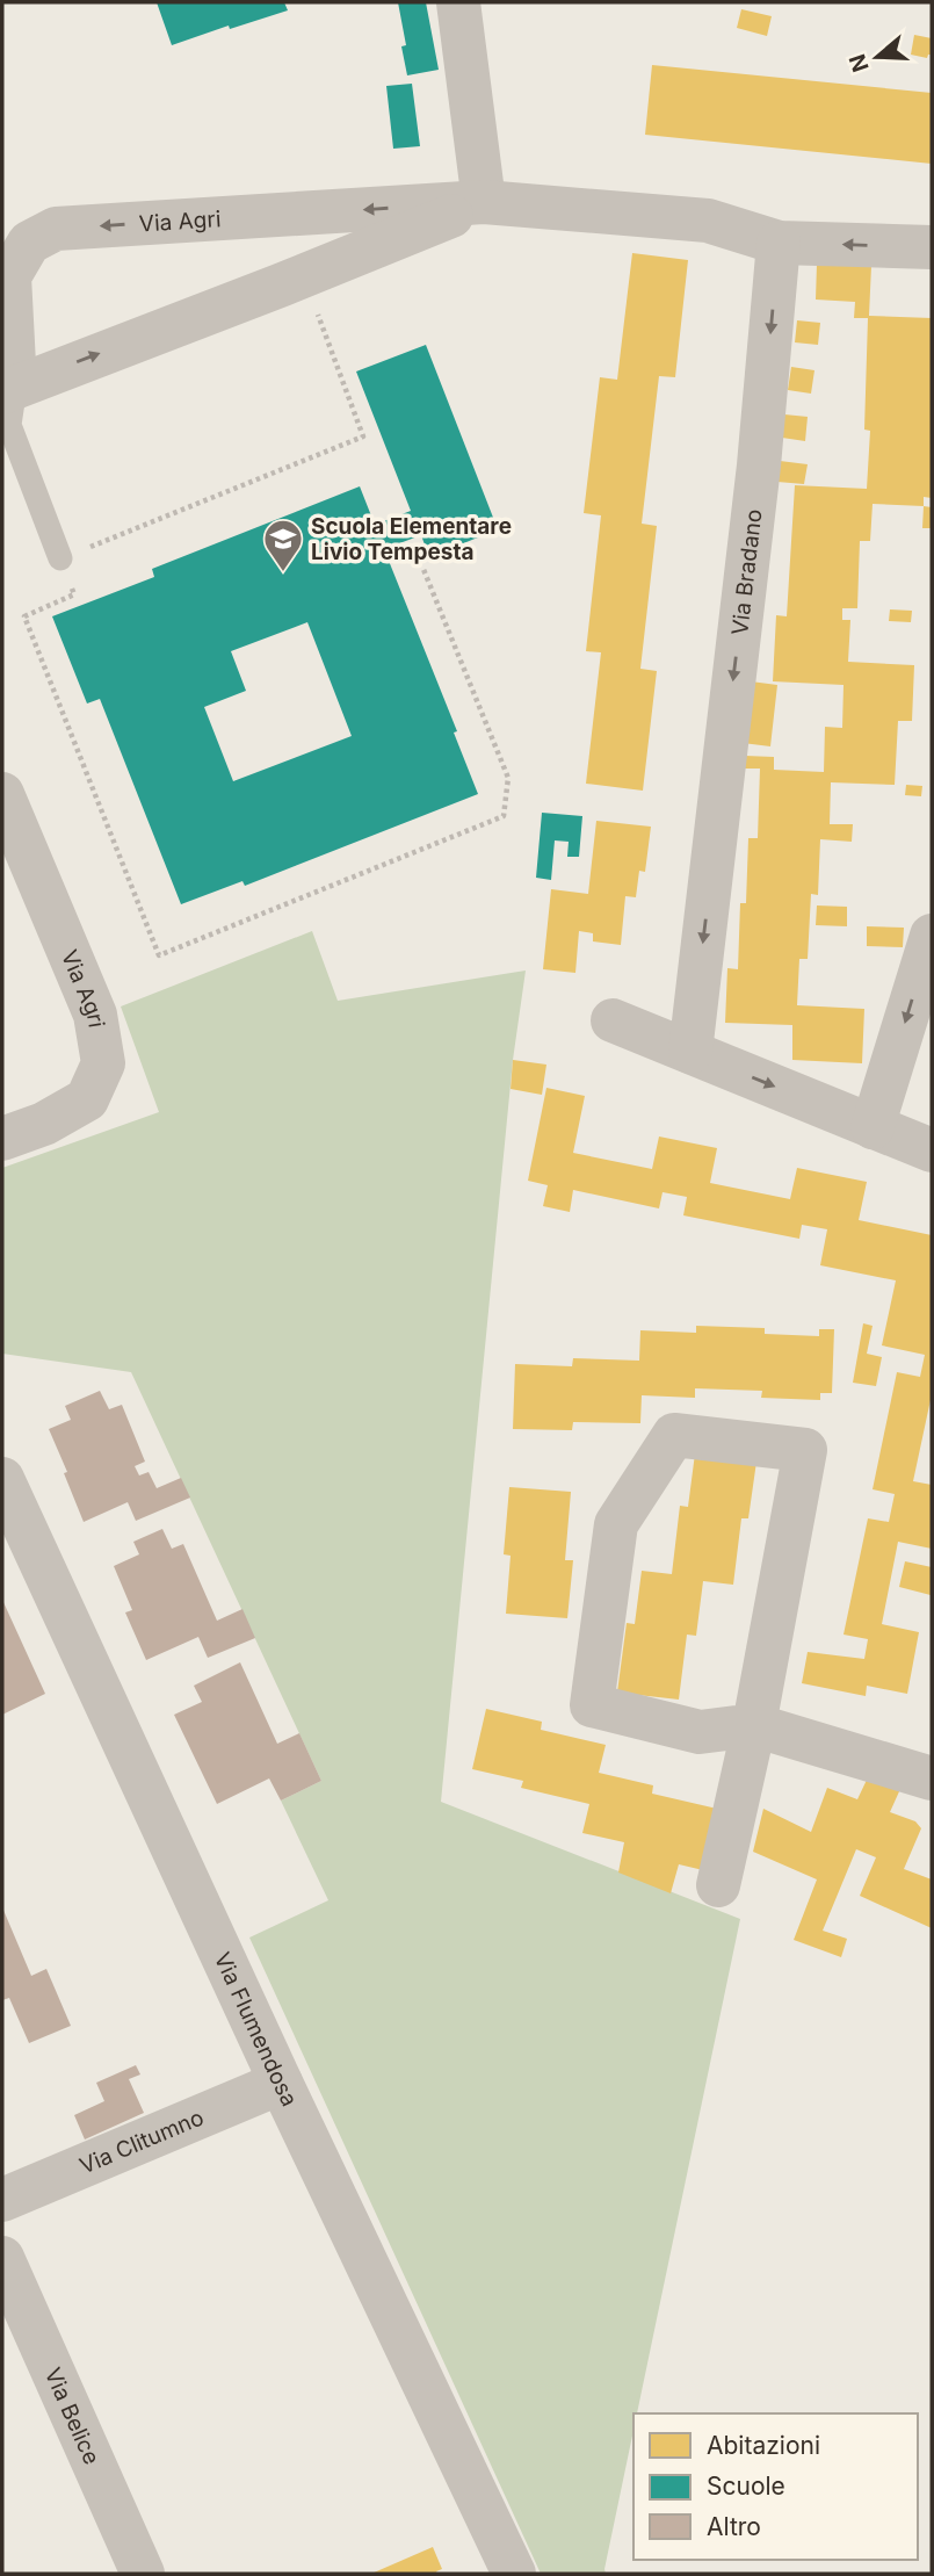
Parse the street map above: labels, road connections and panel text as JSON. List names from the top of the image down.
{
  "streets": {
    "street": [
      "Via Agri",
      "Via Bradano",
      "Via Flumendosa",
      "Via Clitumno",
      "Via Belice"
    ]
  },
  "crossings": [
    ["Via Agri", "Via Bradano"],
    ["Via Flumendosa", "Via Clitumno"]
  ],
  "one_way": ["Via Bradano"],
  "places": {
    "school or university": ["Scuola Elementare Livio Tempesta"]
  },
  "legend": ["Abitazioni", "Scuole", "Altro"],
  "north": "left"
}
